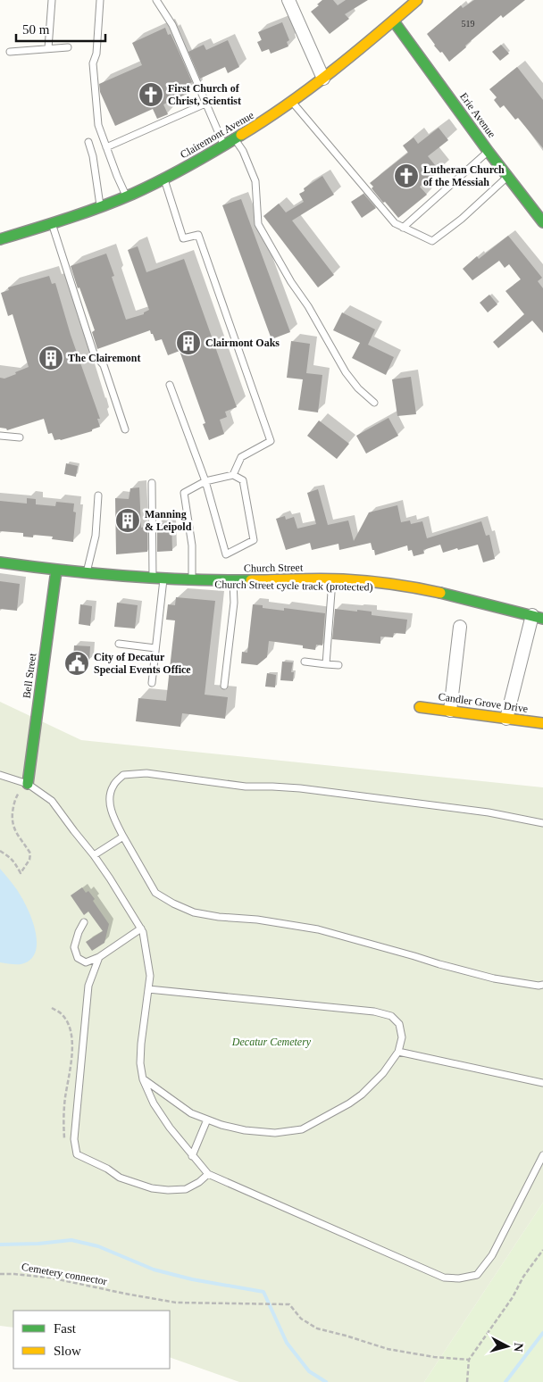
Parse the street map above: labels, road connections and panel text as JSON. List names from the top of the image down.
{
  "streets": {
    "main road": [
      "Erie Avenue",
      "Clairemont Avenue",
      "Church Street",
      "Bell Street",
      "Candler Grove Drive"
    ],
    "path": ["Cemetery connector"]
  },
  "crossings": [
    ["Erie Avenue", "Clairemont Avenue"],
    ["Church Street", "Bell Street"]
  ],
  "parks": ["Decatur Cemetery"],
  "places": {
    "church": ["First Church of Christ, Scientist", "Lutheran Church of the Messiah"],
    "building": ["Clairmont Oaks", "The Clairemont", "Manning & Leipold"],
    "public building": ["City of Decatur Special Events Office"]
  },
  "house_numbers": ["519"],
  "legend": ["Fast", "Slow"],
  "scale_bar": "50 m",
  "north": "right"
}
